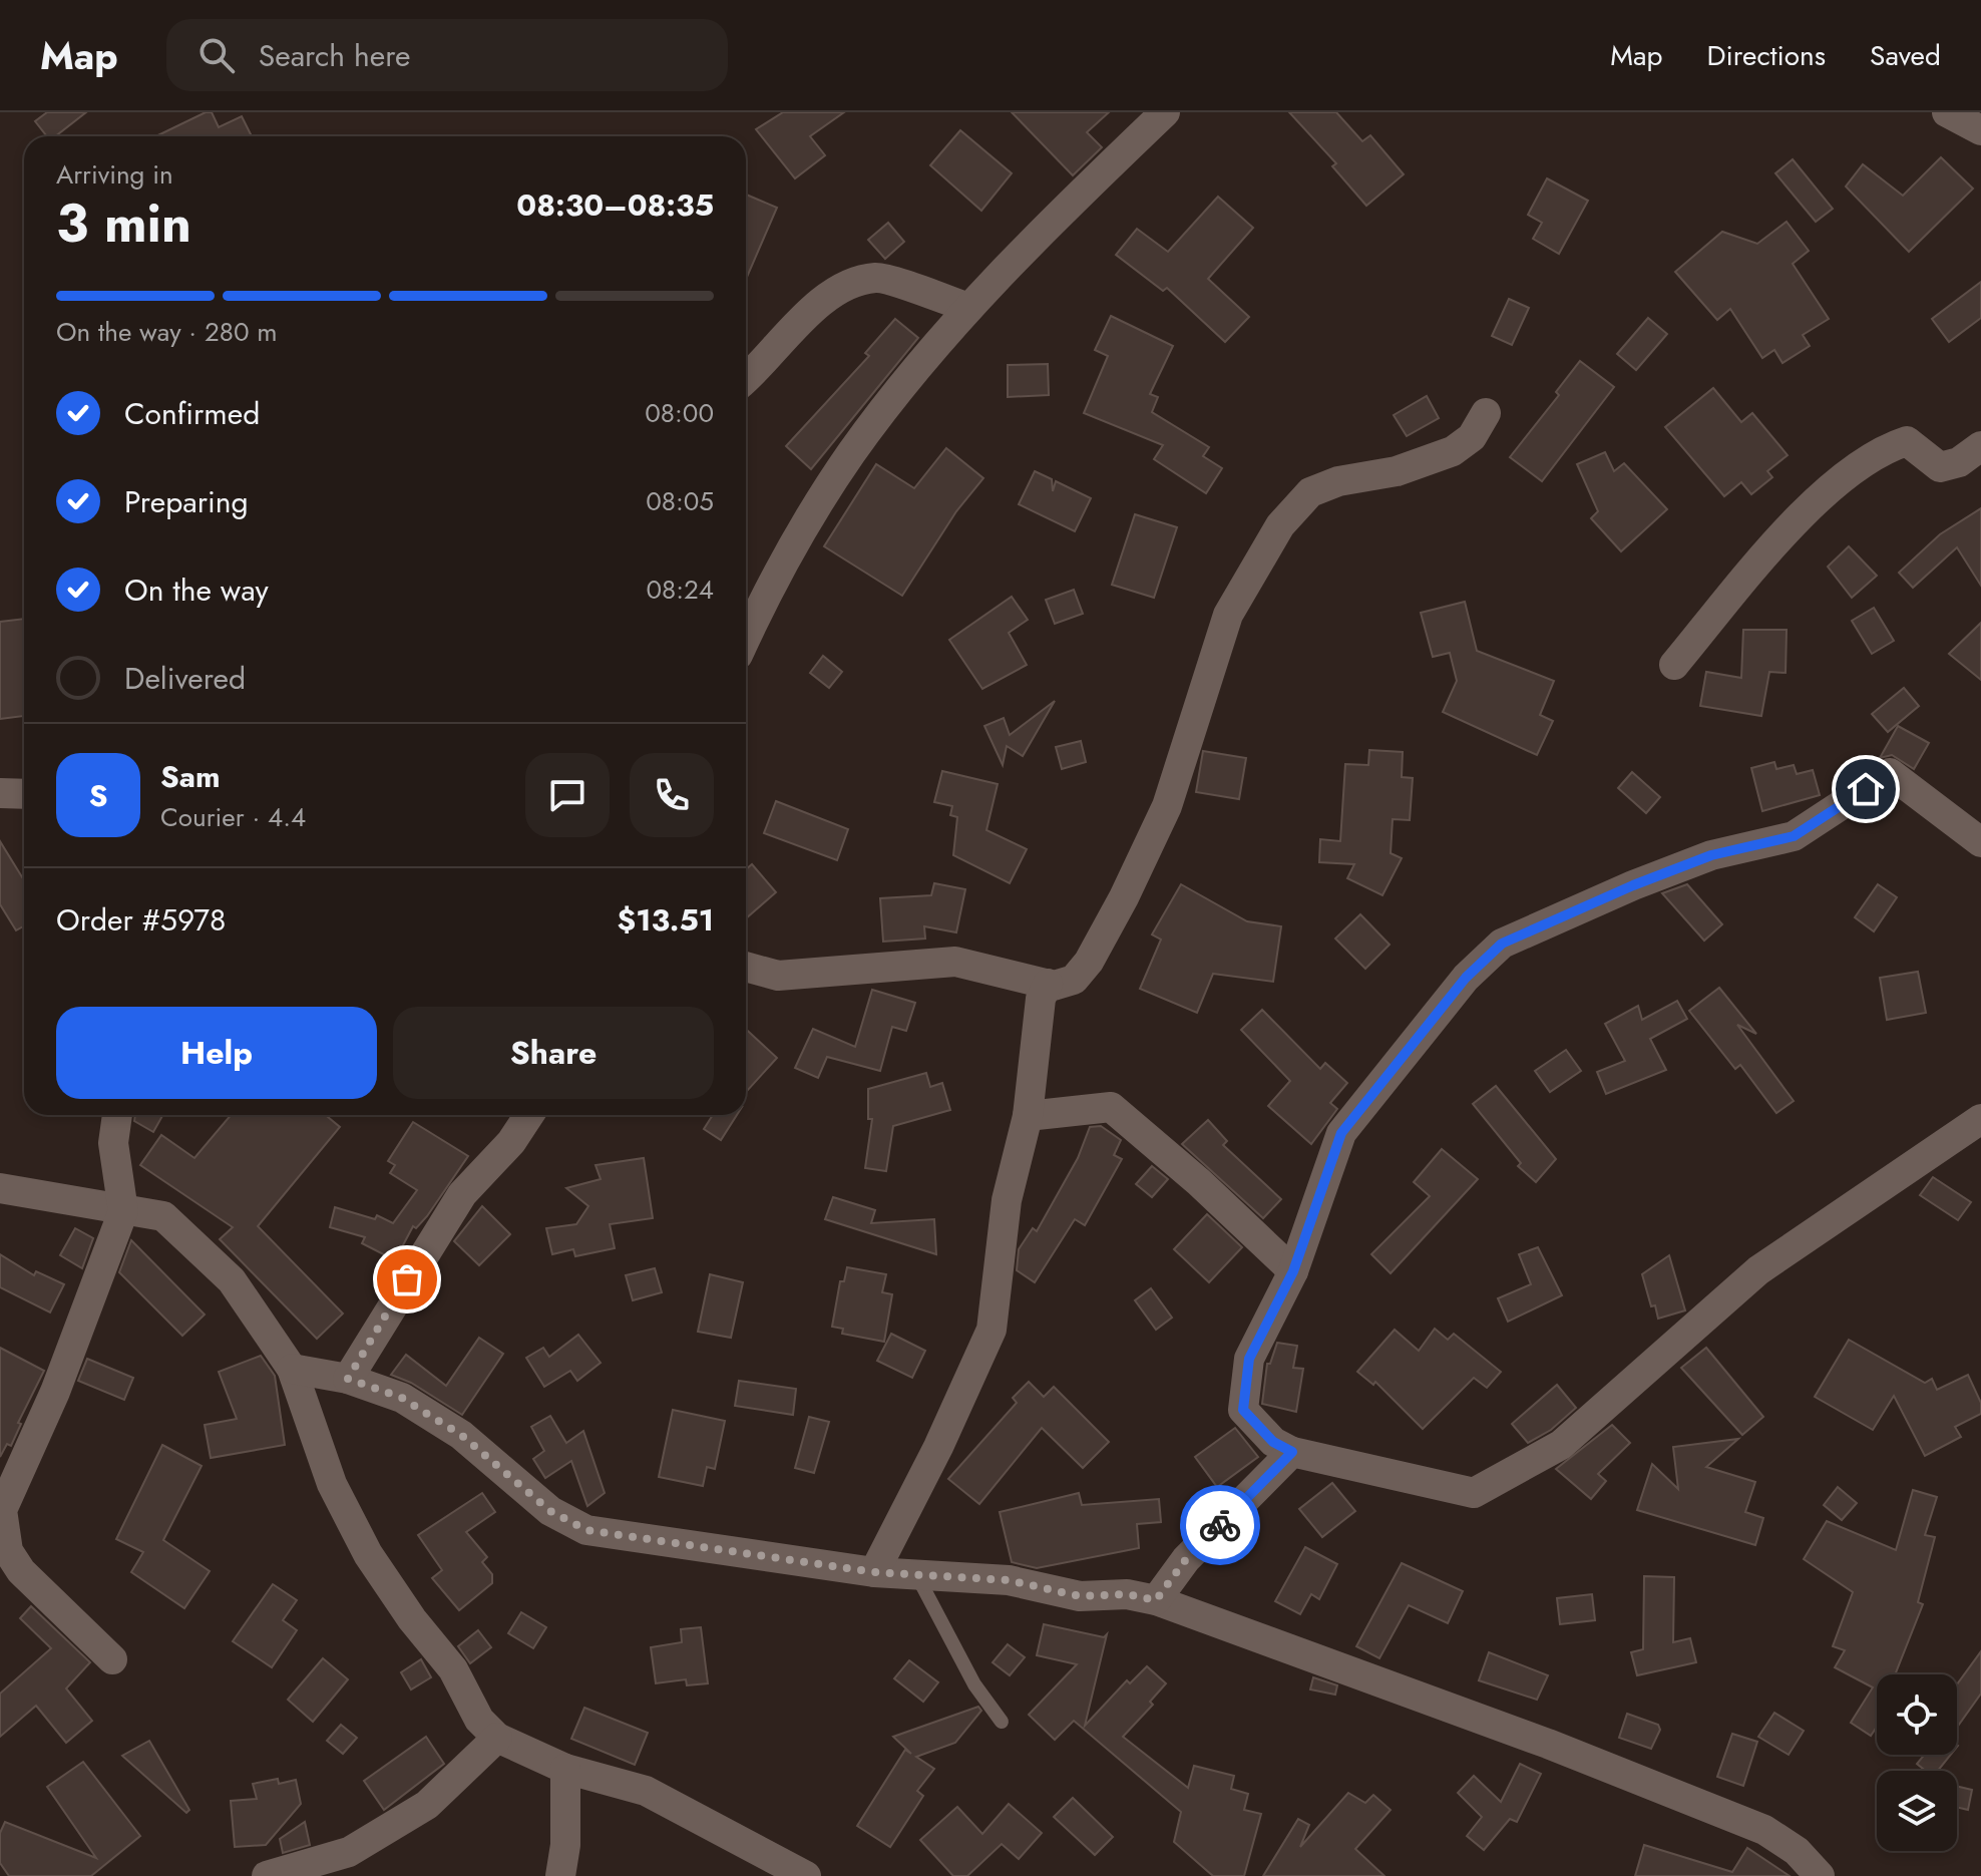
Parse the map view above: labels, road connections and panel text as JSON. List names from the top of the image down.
{
  "page": {
    "header": "Map",
    "search": "Search here",
    "nav": ["Map", "Directions", "Saved"],
    "heading": ["3 min", "Arriving in", "08:30–08:35"],
    "panel": [
      "Sam",
      "Courier · 4.4",
      "Order #5978",
      "$13.51"
    ],
    "bar": "On the way · 280 m",
    "list": [
      ["Confirmed", "08:00"],
      ["Preparing", "08:05"],
      ["On the way", "08:24"],
      "Delivered"
    ],
    "round": "S",
    "buttons": ["Help", "Share"]
  }
}
